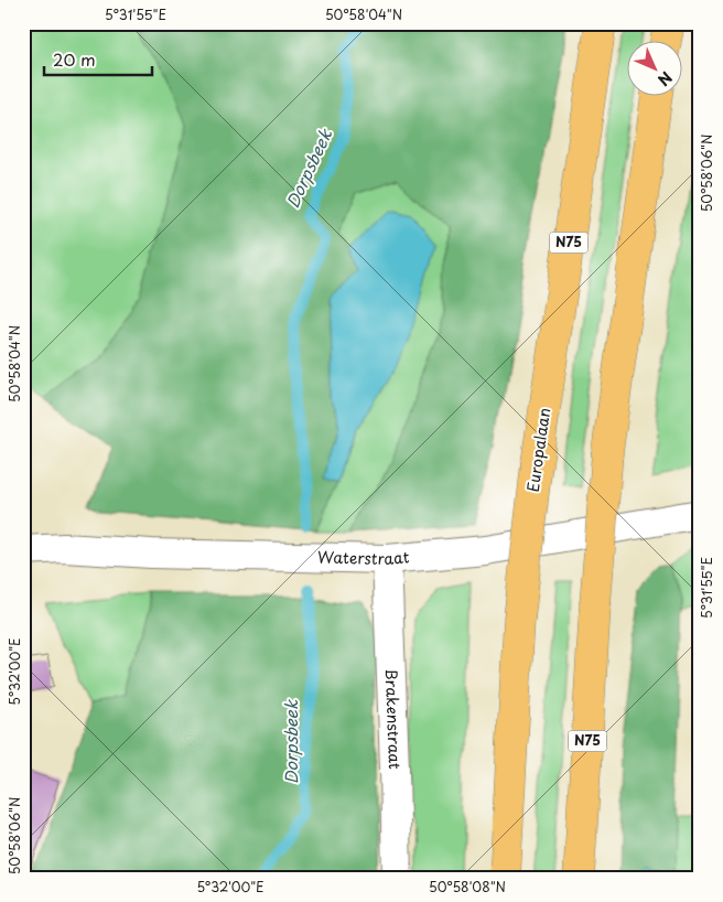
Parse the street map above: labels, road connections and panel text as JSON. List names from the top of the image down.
{
  "streets": {
    "highway": ["N75", "Europalaan"],
    "street": ["Waterstraat", "Brakenstraat"]
  },
  "crossings": [
    ["Waterstraat", "Brakenstraat"]
  ],
  "water": ["Dorpsbeek"],
  "scale_bar": "20 m",
  "north": "bottom right",
  "coordinates": [
    "5°31'55\"E",
    "50°58'04\"N",
    "50°58'06\"N",
    "5°32'00\"E",
    "50°58'08\"N"
  ]
}
